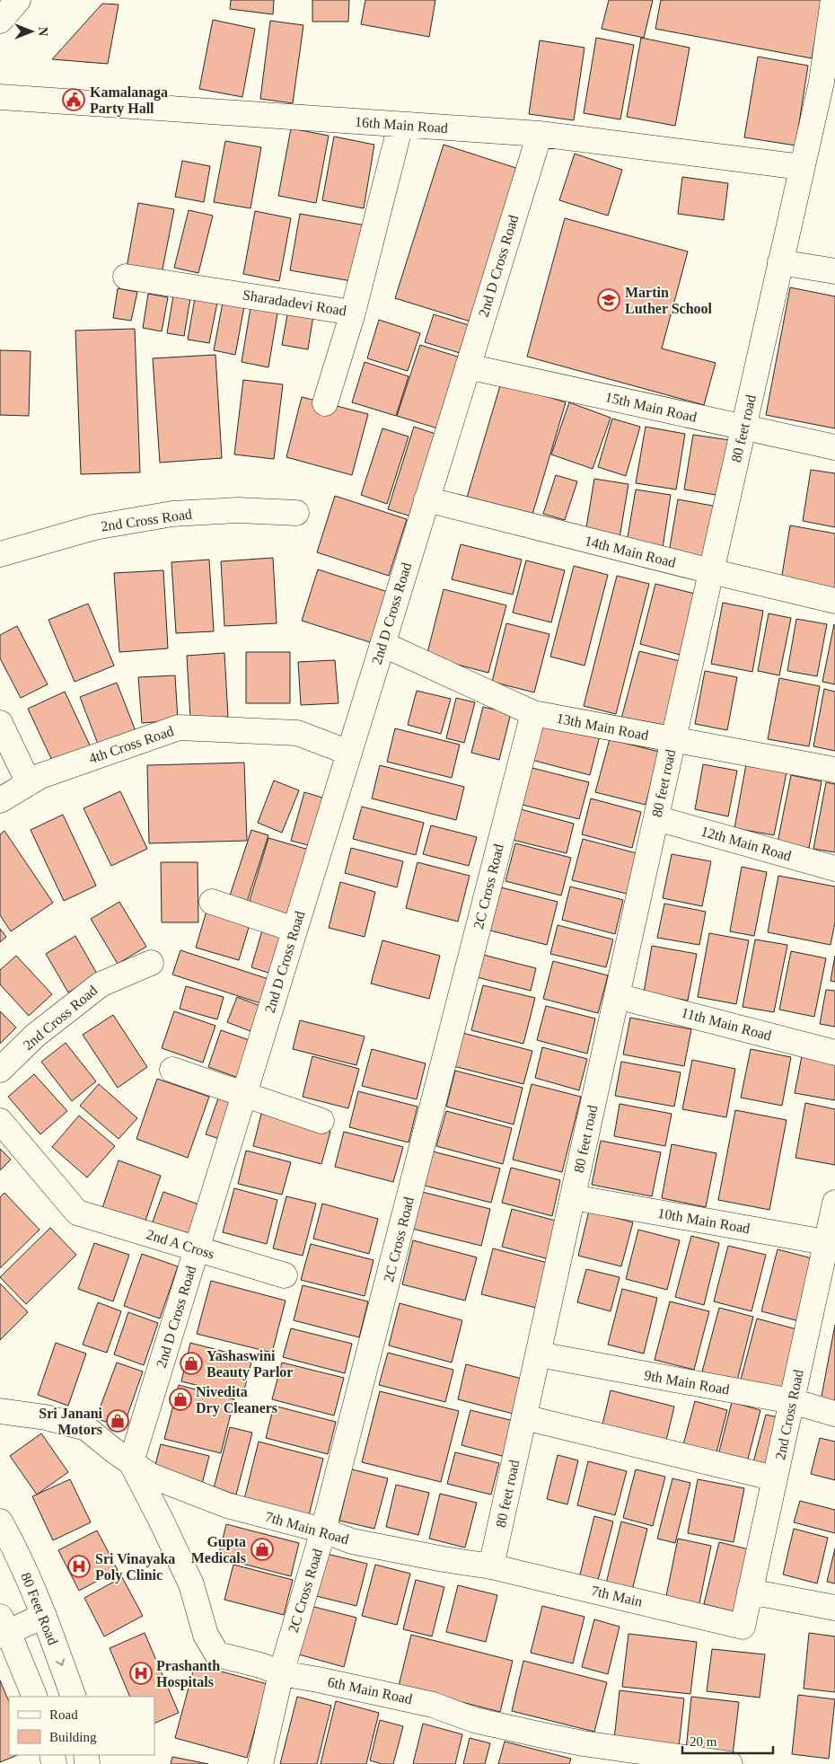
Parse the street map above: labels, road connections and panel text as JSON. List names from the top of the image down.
{
  "streets": {
    "street": [
      "16th Main Road",
      "2nd D Cross Road",
      "Sharadadevi Road",
      "15th Main Road",
      "80 feet road",
      "2nd Cross Road",
      "14th Main Road",
      "13th Main Road",
      "4th Cross Road",
      "12th Main Road",
      "2C Cross Road",
      "11th Main Road",
      "10th Main Road",
      "2nd A Cross",
      "9th Main Road",
      "7th Main Road",
      "7th Main",
      "80 Feet Road",
      "6th Main Road"
    ]
  },
  "crossings": [
    ["16th Main Road", "2nd D Cross Road"],
    ["16th Main Road", "Sharadadevi Road"],
    ["16th Main Road", "80 feet road"],
    ["2nd D Cross Road", "15th Main Road"],
    ["2nd D Cross Road", "14th Main Road"],
    ["2nd D Cross Road", "13th Main Road"],
    ["2nd D Cross Road", "4th Cross Road"],
    ["2nd D Cross Road", "2nd A Cross"],
    ["2nd D Cross Road", "7th Main Road"],
    ["2nd D Cross Road", "6th Main Road"],
    ["15th Main Road", "80 feet road"],
    ["80 feet road", "14th Main Road"],
    ["80 feet road", "13th Main Road"],
    ["80 feet road", "12th Main Road"],
    ["80 feet road", "11th Main Road"],
    ["80 feet road", "10th Main Road"],
    ["80 feet road", "9th Main Road"],
    ["80 feet road", "7th Main Road"],
    ["80 feet road", "7th Main"],
    ["2nd Cross Road", "10th Main Road"],
    ["2nd Cross Road", "9th Main Road"],
    ["2nd Cross Road", "7th Main"],
    ["13th Main Road", "2C Cross Road"],
    ["2C Cross Road", "7th Main Road"],
    ["2C Cross Road", "6th Main Road"],
    ["7th Main Road", "7th Main"],
    ["7th Main Road", "6th Main Road"]
  ],
  "places": {
    "public building": ["Kamalanaga Party Hall"],
    "school or university": ["Martin Luther School"],
    "shop": [
      "Yashaswini Beauty Parlor",
      "Nivedita Dry Cleaners",
      "Sri Janani Motors",
      "Gupta Medicals"
    ],
    "hospital": ["Sri Vinayaka Poly Clinic", "Prashanth Hospitals"]
  },
  "legend": ["Road", "Building"],
  "scale_bar": "20 m",
  "north": "right"
}
